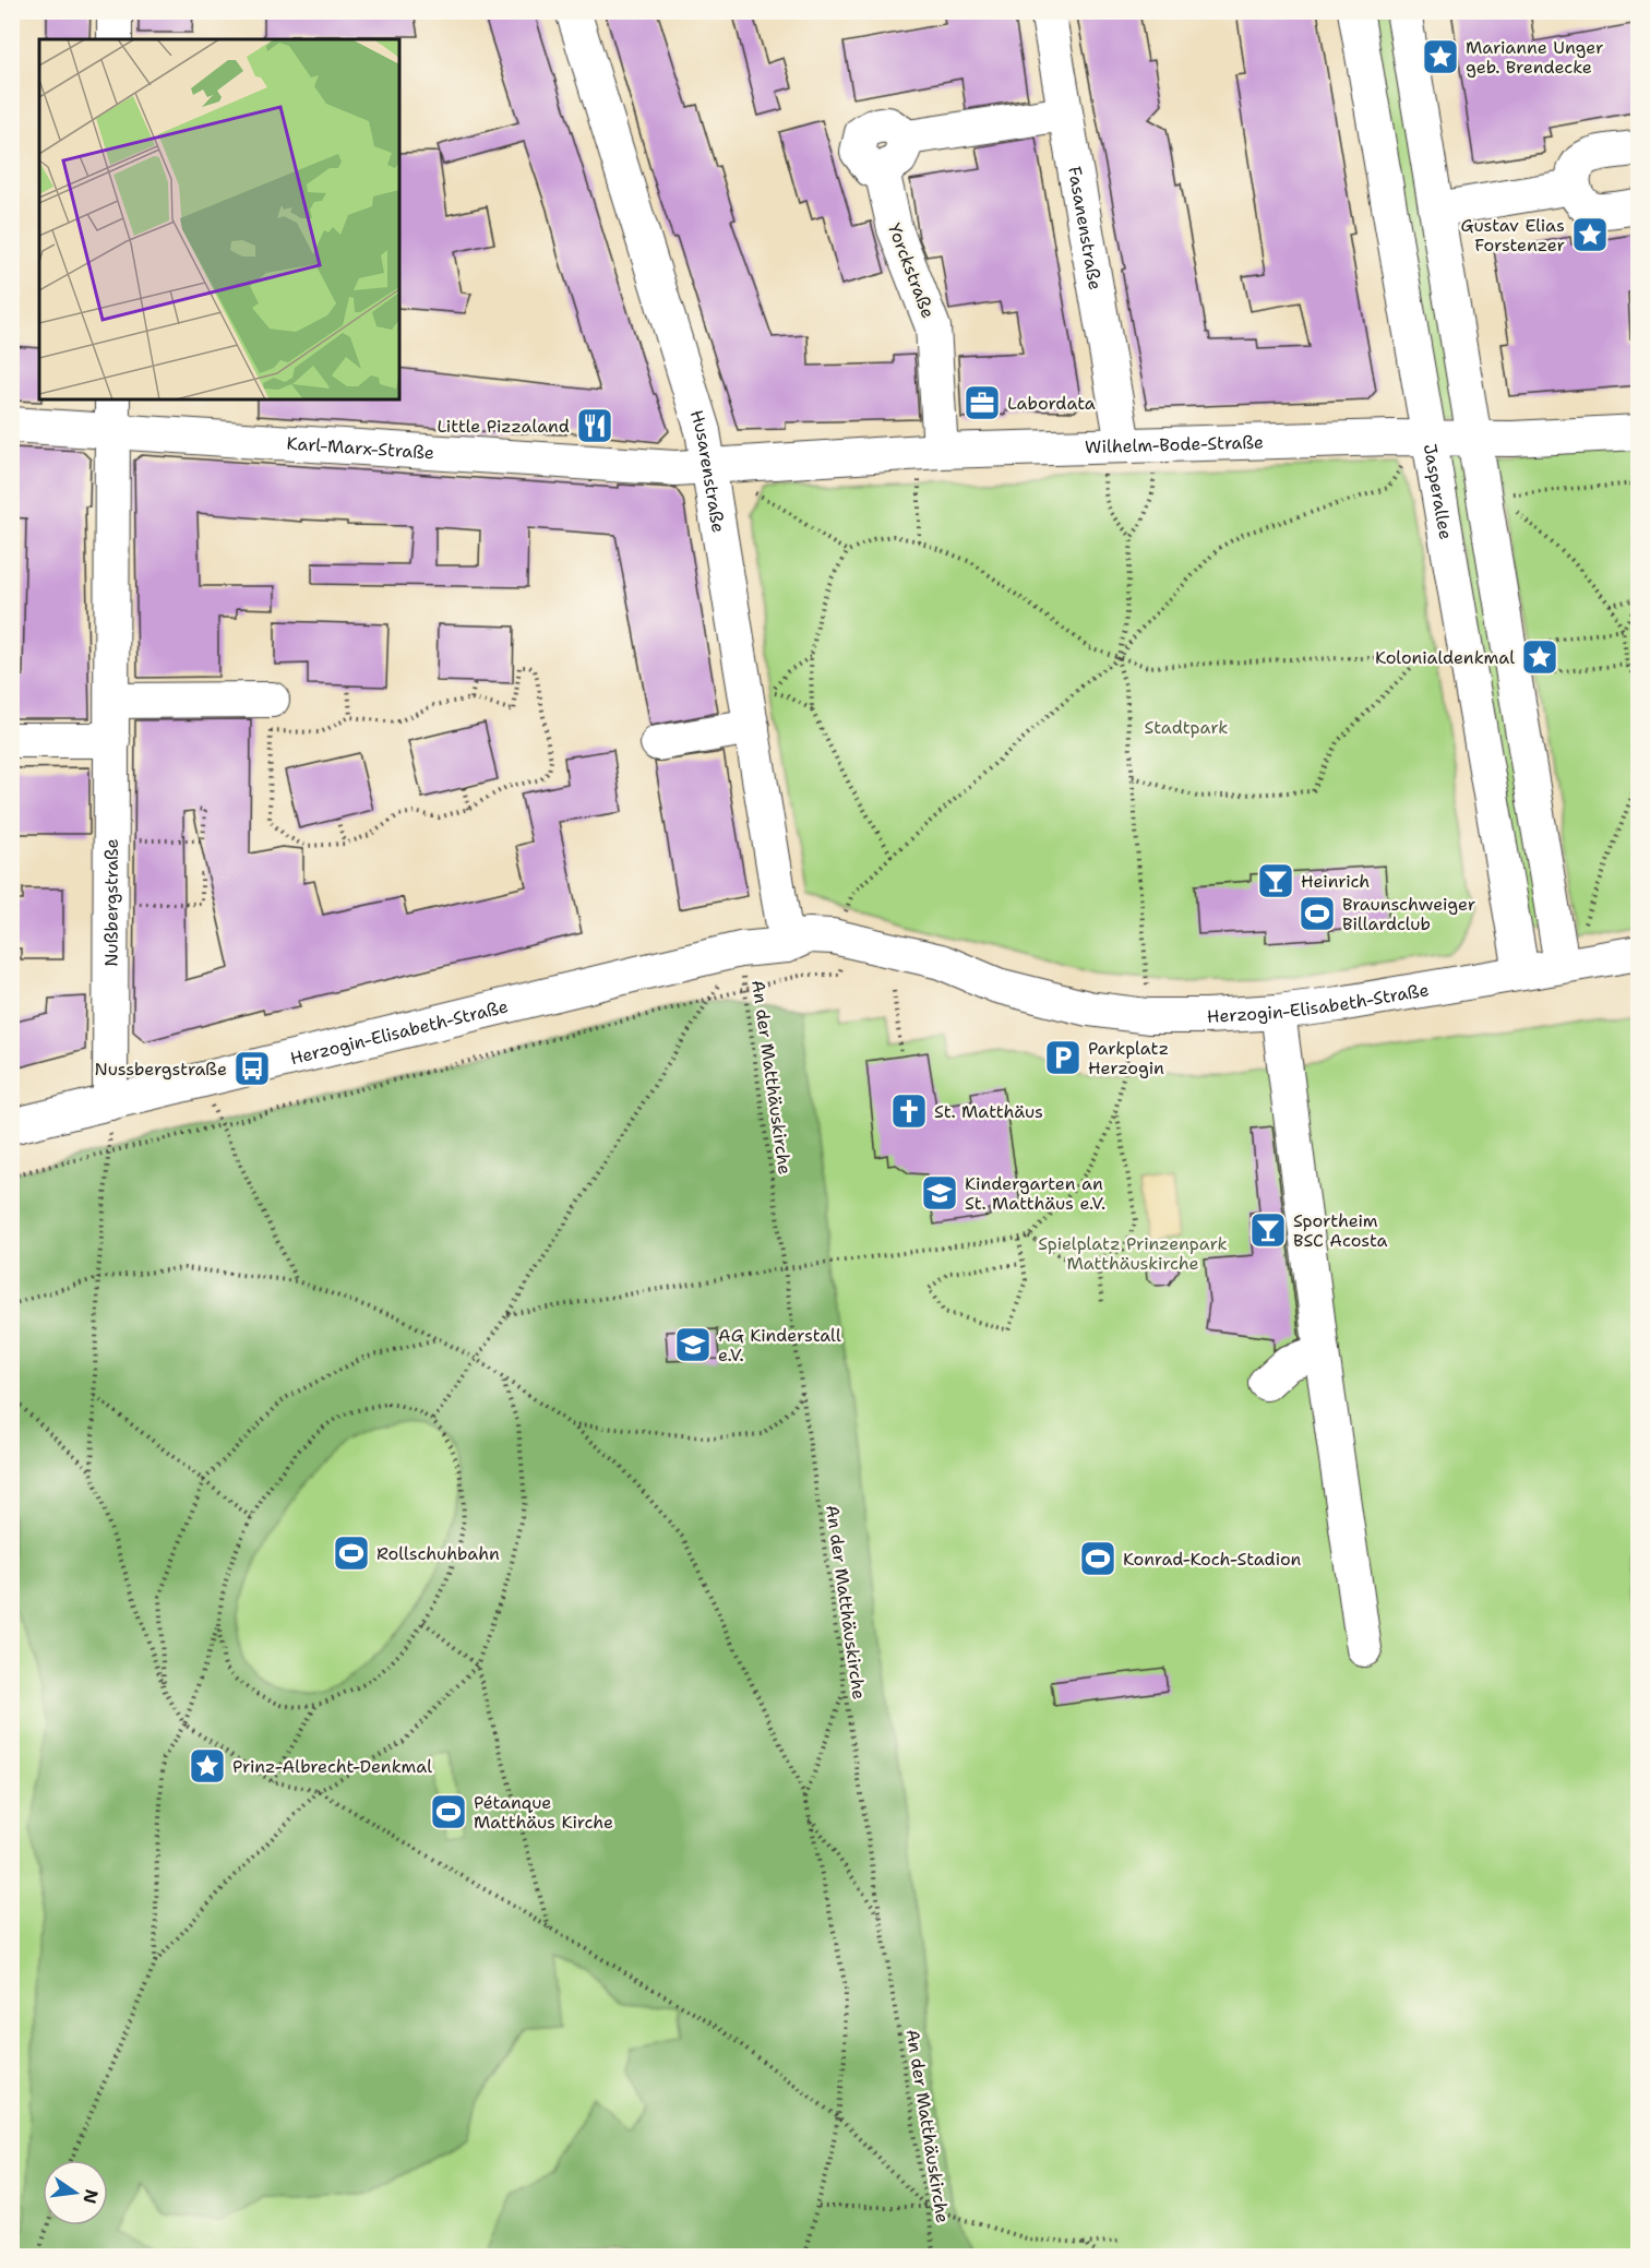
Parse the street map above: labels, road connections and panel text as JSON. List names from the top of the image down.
{
  "streets": {
    "street": [
      "Fasanenstraße",
      "Yorckstraße",
      "Wilhelm-Bode-Straße",
      "Karl-Marx-Straße",
      "Husarenstraße",
      "Jasperallee",
      "Nußbergstraße",
      "Herzogin-Elisabeth-Straße"
    ],
    "path": ["An der Matthäuskirche"]
  },
  "crossings": [
    ["Fasanenstraße", "Yorckstraße"],
    ["Fasanenstraße", "Wilhelm-Bode-Straße"],
    ["Yorckstraße", "Wilhelm-Bode-Straße"],
    ["Wilhelm-Bode-Straße", "Karl-Marx-Straße"],
    ["Wilhelm-Bode-Straße", "Husarenstraße"],
    ["Wilhelm-Bode-Straße", "Jasperallee"],
    ["Karl-Marx-Straße", "Husarenstraße"],
    ["Karl-Marx-Straße", "Nußbergstraße"],
    ["Husarenstraße", "Herzogin-Elisabeth-Straße"],
    ["Jasperallee", "Herzogin-Elisabeth-Straße"],
    ["Nußbergstraße", "Herzogin-Elisabeth-Straße"],
    ["Herzogin-Elisabeth-Straße", "An der Matthäuskirche"]
  ],
  "parks": ["Stadtpark", "Spielplatz Prinzenpark Matthäuskirche"],
  "places": {
    "place": [
      "Marianne Unger geb. Brendecke",
      "Gustav Elias Forstenzer",
      "Kolonialdenkmal",
      "Prinz-Albrecht-Denkmal"
    ],
    "office": ["Labordata"],
    "restaurant": ["Little Pizzaland"],
    "bar": ["Heinrich", "Sportheim BSC Acosta"],
    "sports": [
      "Braunschweiger Billardclub",
      "Rollschuhbahn",
      "Konrad-Koch-Stadion",
      "Pétanque Matthäus Kirche"
    ],
    "parking": ["Parkplatz Herzogin"],
    "bus stop": ["Nussbergstraße"],
    "church": ["St. Matthäus"],
    "school or university": ["Kindergarten an St. Matthäus e.V.", "AG Kinderstall e.V."]
  },
  "north": "right"
}
